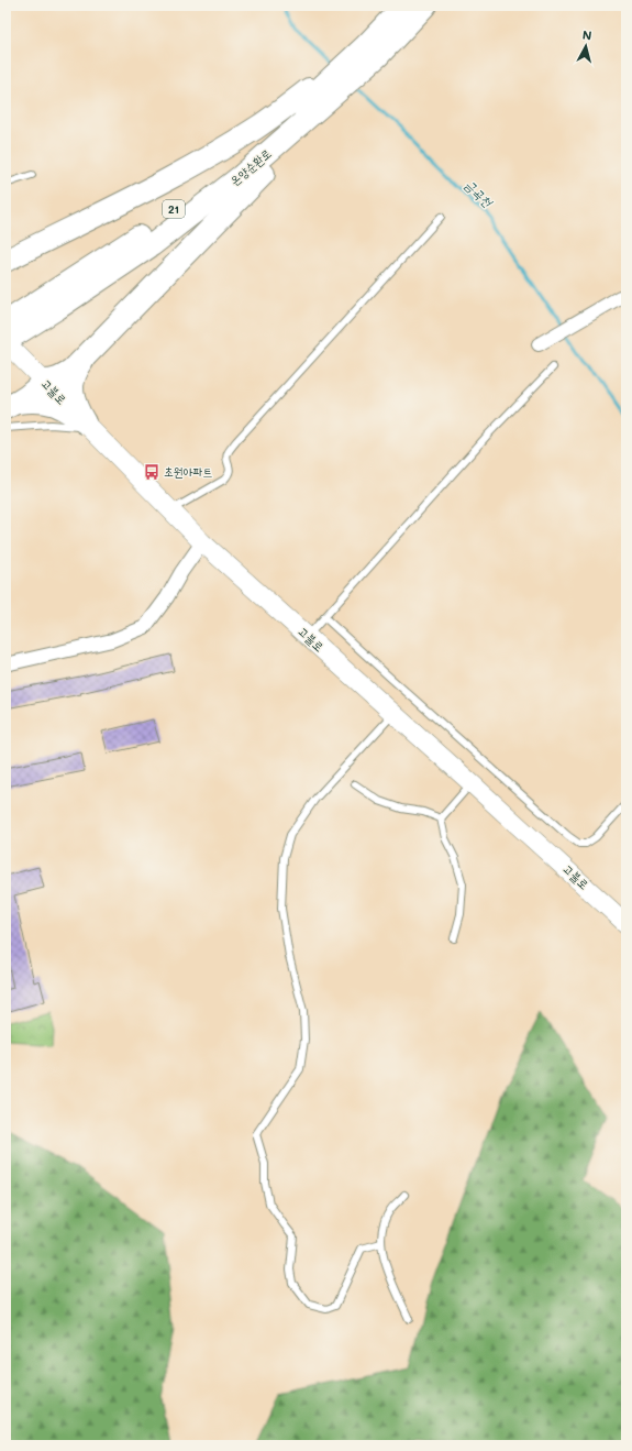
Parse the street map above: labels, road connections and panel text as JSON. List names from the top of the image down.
{
  "streets": {
    "highway": ["온양순환로", "21"],
    "main road": ["고불로"]
  },
  "crossings": [
    ["온양순환로", "21"],
    ["21", "고불로"]
  ],
  "water": ["금곡천"],
  "places": {
    "bus stop": ["초원아파트"]
  },
  "north": "top"
}
